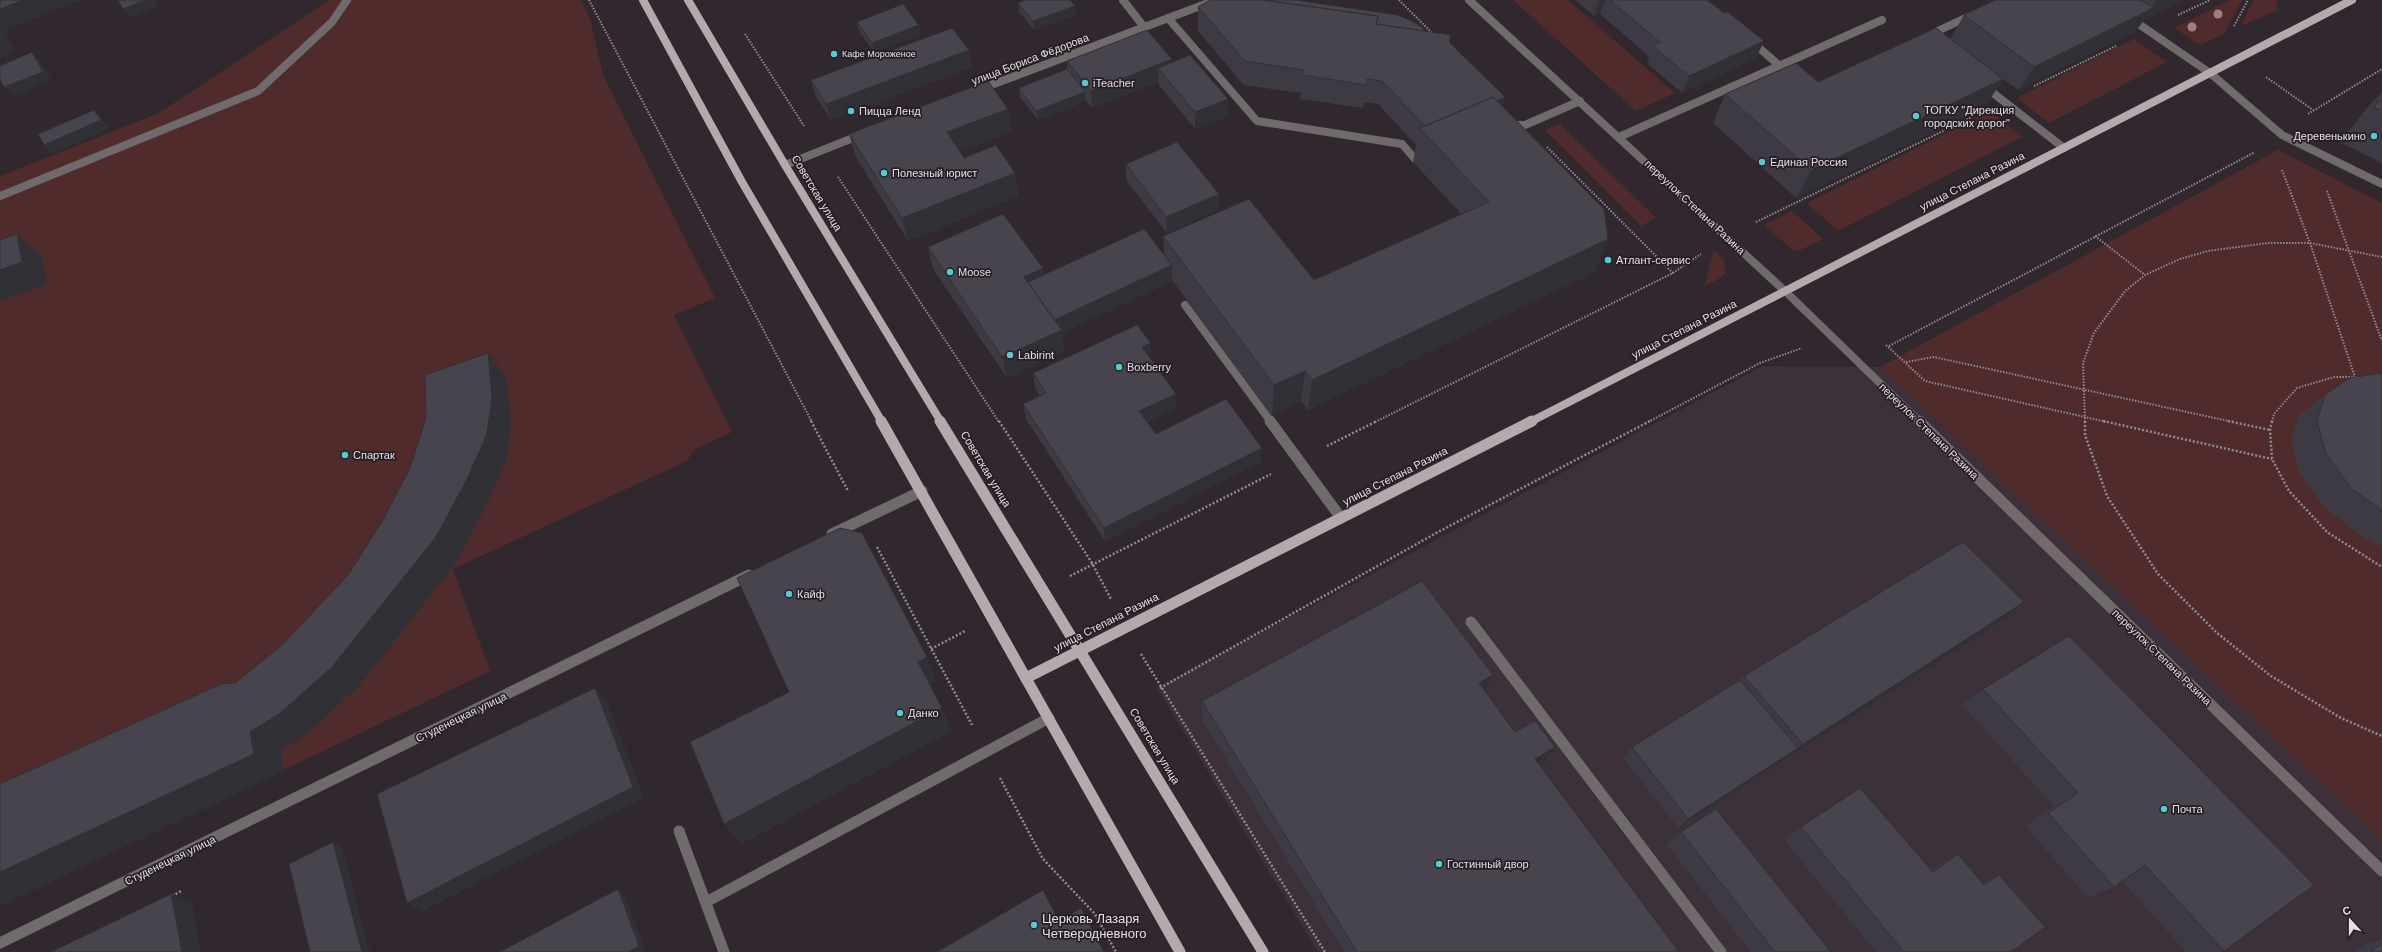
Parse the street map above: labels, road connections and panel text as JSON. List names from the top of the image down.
{
  "streets": {
    "main road": ["улица Степана Разина", "Советская улица"],
    "street": ["улица Бориса Фёдорова", "переулок Степана Разина", "Студенецкая улица"]
  },
  "crossings": [
    ["улица Степана Разина", "Советская улица"],
    ["улица Степана Разина", "переулок Степана Разина"]
  ],
  "places": [
    "Кафе Мороженое",
    "iTeacher",
    "Пицца Ленд",
    "ТОГКУ \"Дирекция городских дорог\"",
    "Деревенькино",
    "Единая Россия",
    "Полезный юрист",
    "Атлант-сервис",
    "Moose",
    "Labirint",
    "Boxberry",
    "Спартак",
    "Кайф",
    "Данко",
    "Почта",
    "Гостинный двор",
    "Церковь Лазаря Четверодневного"
  ],
  "north": "top"
}
